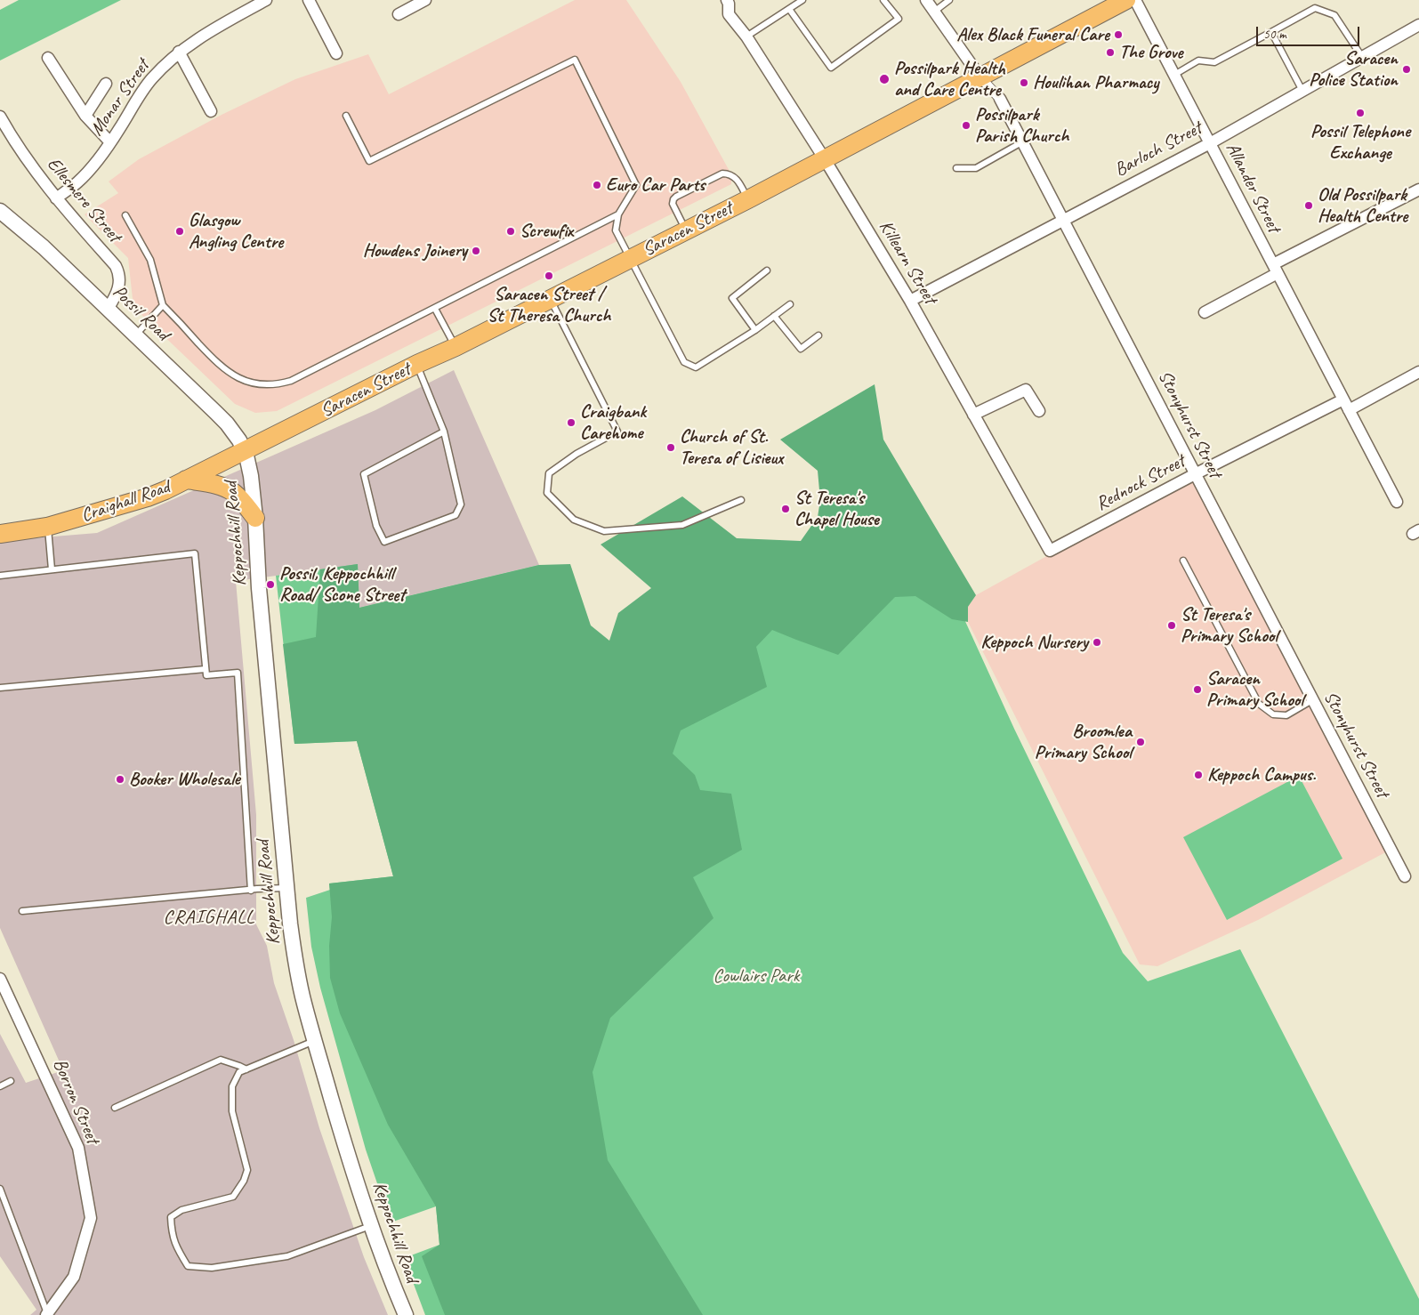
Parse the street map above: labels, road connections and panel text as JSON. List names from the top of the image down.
{
  "streets": {
    "main road": ["Saracen Street", "Craighall Road"],
    "street": [
      "Monar Street",
      "Barloch Street",
      "Allander Street",
      "Ellesmere Street",
      "Killearn Street",
      "Possil Road",
      "Stonyhurst Street",
      "Rednock Street",
      "Keppochhill Road",
      "Borron Street"
    ]
  },
  "crossings": [
    ["Monar Street", "Ellesmere Street"],
    ["Barloch Street", "Allander Street"],
    ["Barloch Street", "Killearn Street"],
    ["Barloch Street", "Stonyhurst Street"],
    ["Allander Street", "Rednock Street"],
    ["Ellesmere Street", "Possil Road"],
    ["Saracen Street", "Killearn Street"],
    ["Saracen Street", "Possil Road"],
    ["Saracen Street", "Stonyhurst Street"],
    ["Saracen Street", "Craighall Road"],
    ["Saracen Street", "Keppochhill Road"],
    ["Killearn Street", "Rednock Street"],
    ["Possil Road", "Craighall Road"],
    ["Possil Road", "Keppochhill Road"],
    ["Stonyhurst Street", "Rednock Street"],
    ["Craighall Road", "Keppochhill Road"]
  ],
  "districts": ["CRAIGHALL"],
  "parks": ["Cowlairs Park"],
  "places": [
    "Alex Black Funeral Care",
    "The Grove",
    "Saracen Police Station",
    "Possilpark Health and Care Centre",
    "Houlihan Pharmacy",
    "Possil Telephone Exchange",
    "Possilpark Parish Church",
    "Euro Car Parts",
    "Old Possilpark Health Centre",
    "Glasgow Angling Centre",
    "Screwfix",
    "Howdens Joinery",
    "Saracen Street / St Theresa Church",
    "Craigbank Carehome",
    "Church of St. Teresa of Lisieux",
    "St Teresa's Chapel House",
    "Possil, Keppochhill Road/ Scone Street",
    "St Teresa's Primary School",
    "Keppoch Nursery",
    "Saracen Primary School",
    "Broomlea Primary School",
    "Keppoch Campus.",
    "Booker Wholesale"
  ],
  "scale_bar": "50 m"
}
